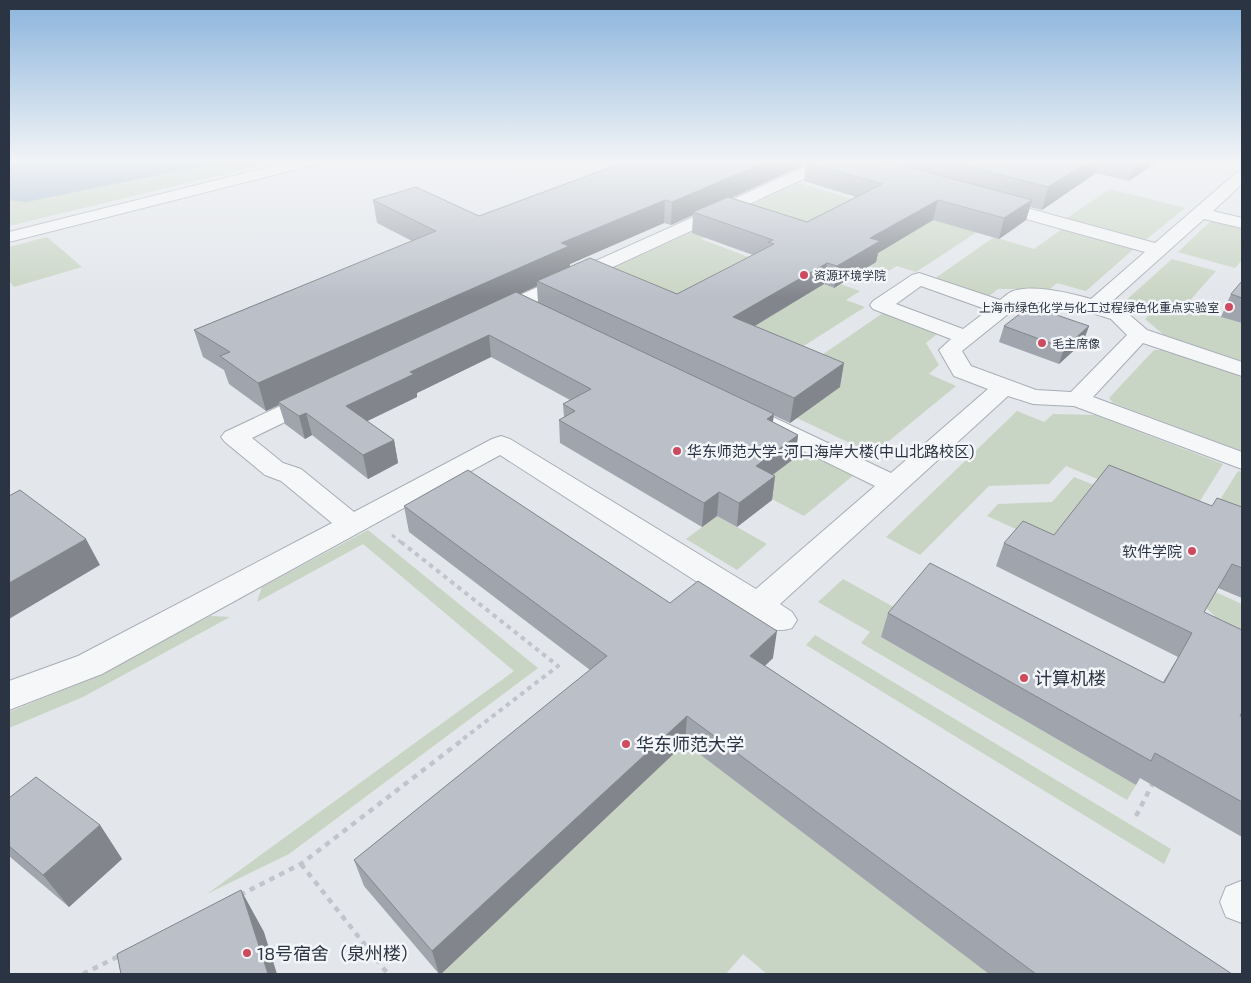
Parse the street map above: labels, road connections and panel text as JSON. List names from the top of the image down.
{
  "places": [
    "资源环境学院",
    "上海市绿色化学与化工过程绿色化重点实验室",
    "毛主席像",
    "华东师范大学-河口海岸大楼(中山北路校区)",
    "软件学院",
    "计算机楼",
    "华东师范大学",
    "18号宿舍（泉州楼）"
  ]
}
